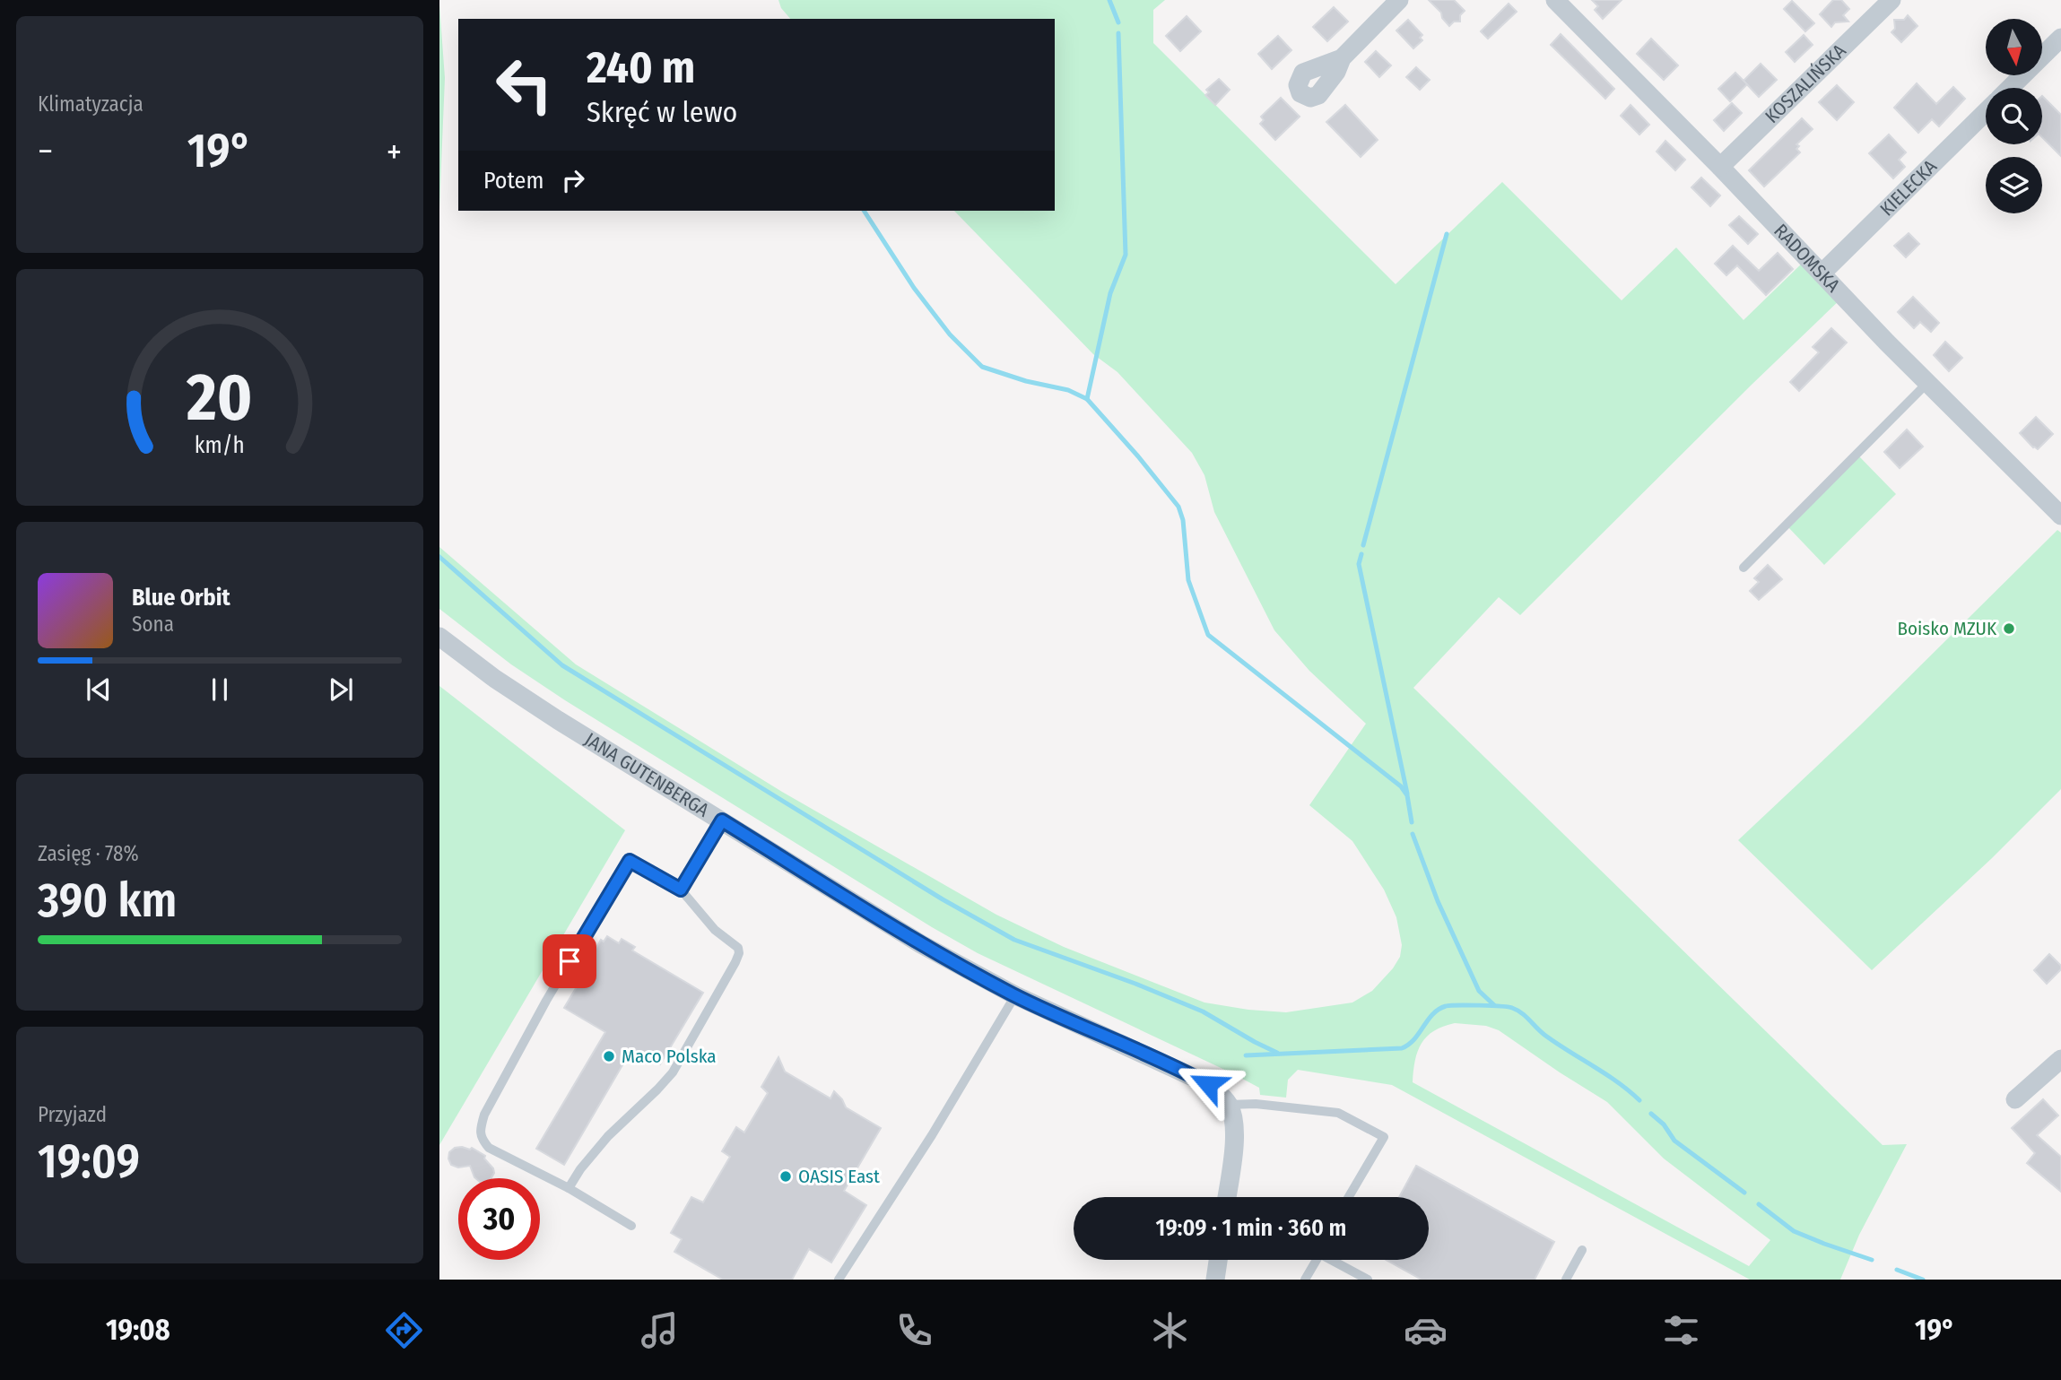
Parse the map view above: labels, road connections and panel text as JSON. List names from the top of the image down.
{
  "streets": {
    "street": [
      "KOSZALIŃSKA",
      "KIELECKA",
      "RADOMSKA",
      "JANA GUTENBERGA"
    ]
  },
  "crossings": [
    ["KOSZALIŃSKA", "RADOMSKA"],
    ["KIELECKA", "RADOMSKA"]
  ],
  "places": ["Boisko MZUK", "Maco Polska", "OASIS East"],
  "north": "bottom",
  "page": {
    "tile": [
      "Klimatyzacja",
      ["Zasięg · 78%", "390 km"],
      ["Przyjazd", "19:09"]
    ],
    "turn": ["240 m", "Skręć w lewo"],
    "heat": ["−", "19°", "+"],
    "then": "Potem",
    "song": ["Blue Orbit", "Sona"],
    "limit": "30",
    "trip": "19:09 · 1 min · 360 m",
    "tabs": ["19:08", "19°"],
    "gauge": ["20", "km/h"]
  }
}
